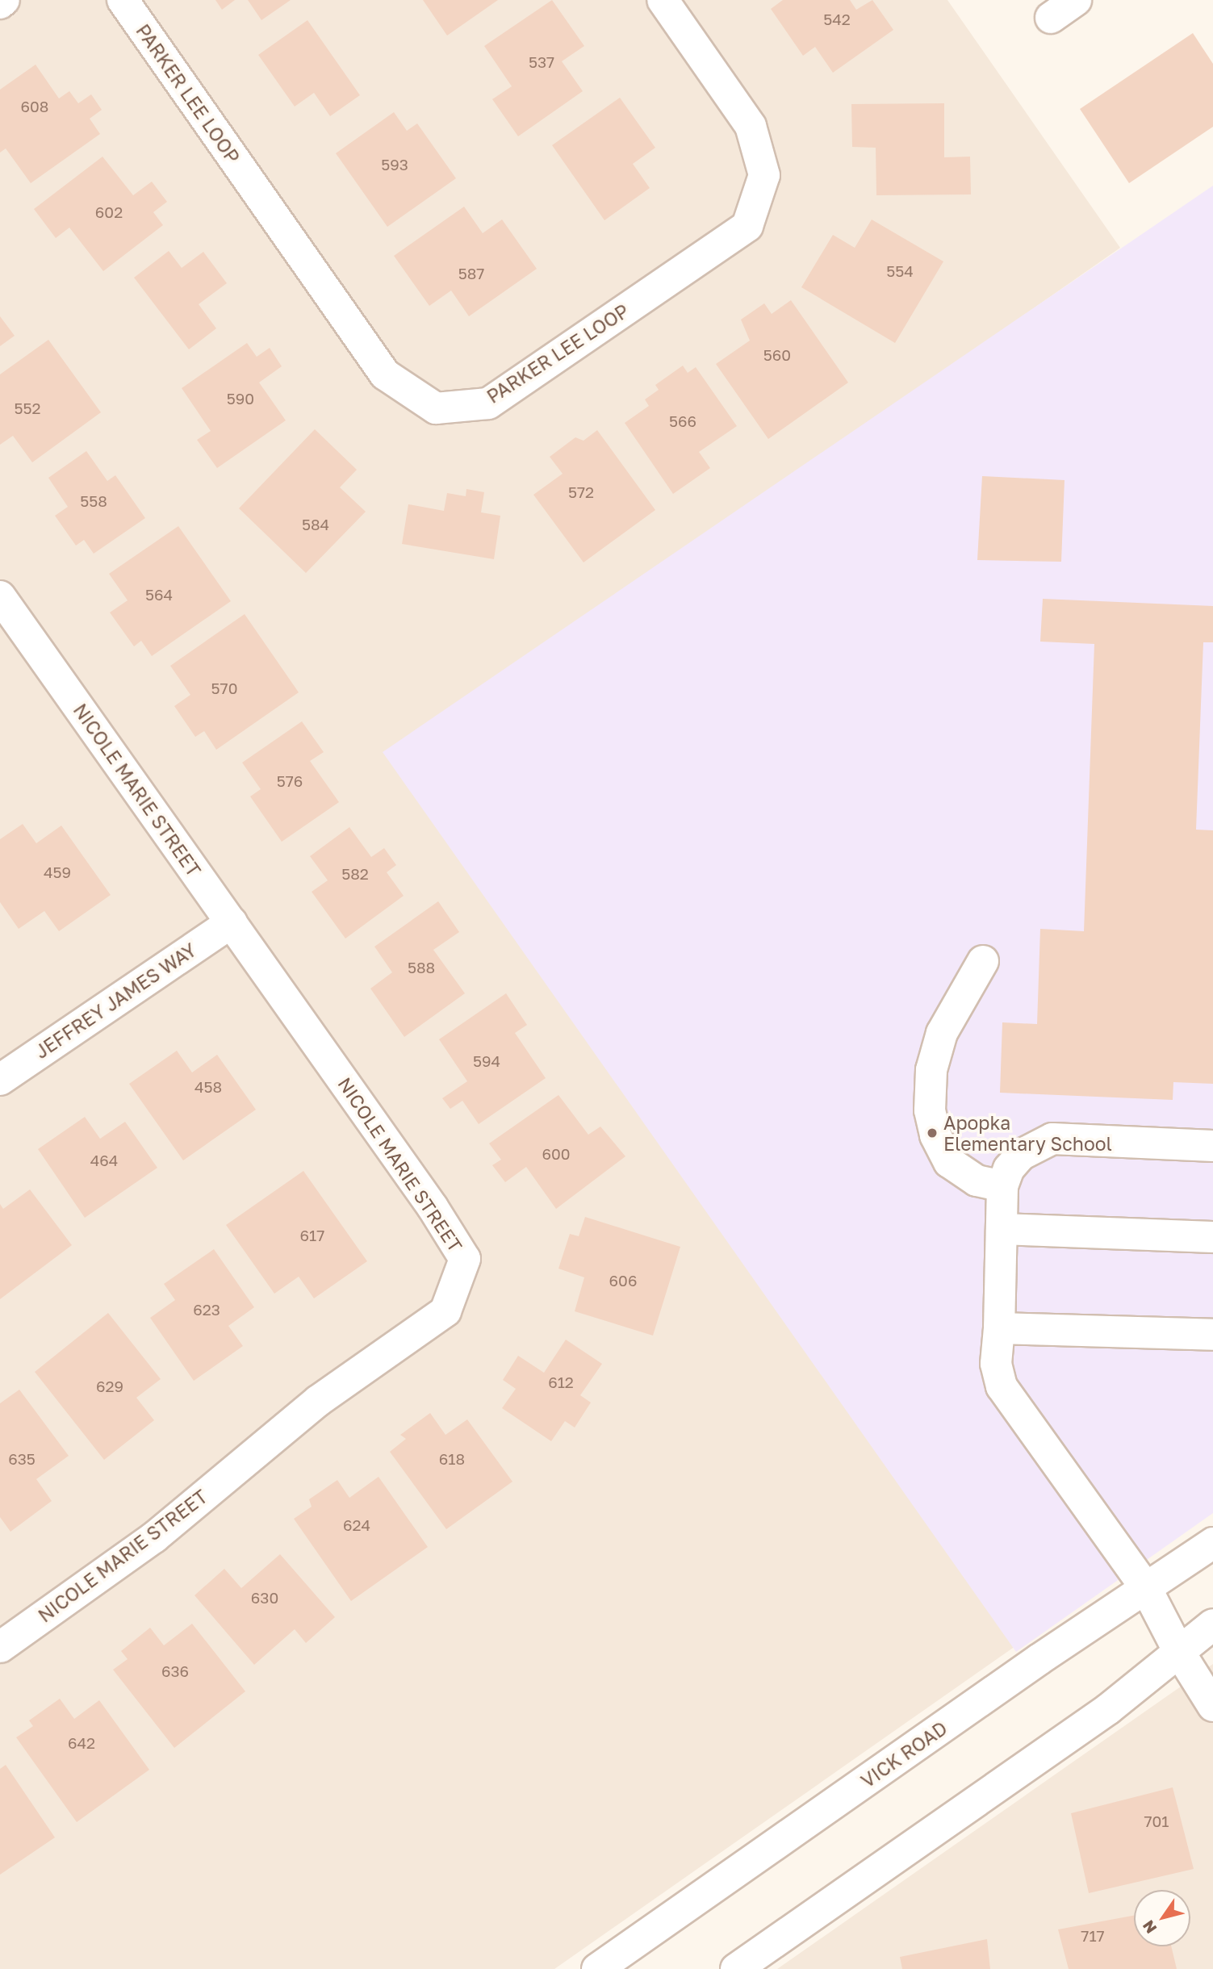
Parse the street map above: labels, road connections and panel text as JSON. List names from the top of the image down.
{
  "streets": {
    "street": [
      "PARKER LEE LOOP",
      "NICOLE MARIE STREET",
      "JEFFREY JAMES WAY",
      "VICK ROAD"
    ]
  },
  "crossings": [
    ["NICOLE MARIE STREET", "JEFFREY JAMES WAY"]
  ],
  "places": ["Apopka Elementary School"],
  "house_numbers": [
    "542",
    "537",
    "608",
    "593",
    "602",
    "554",
    "587",
    "560",
    "590",
    "552",
    "566",
    "572",
    "558",
    "584",
    "564",
    "570",
    "576",
    "459",
    "582",
    "588",
    "594",
    "458",
    "600",
    "464",
    "617",
    "606",
    "623",
    "612",
    "629",
    "635",
    "618",
    "624",
    "630",
    "636",
    "642",
    "701",
    "717"
  ],
  "north": "bottom left"
}
